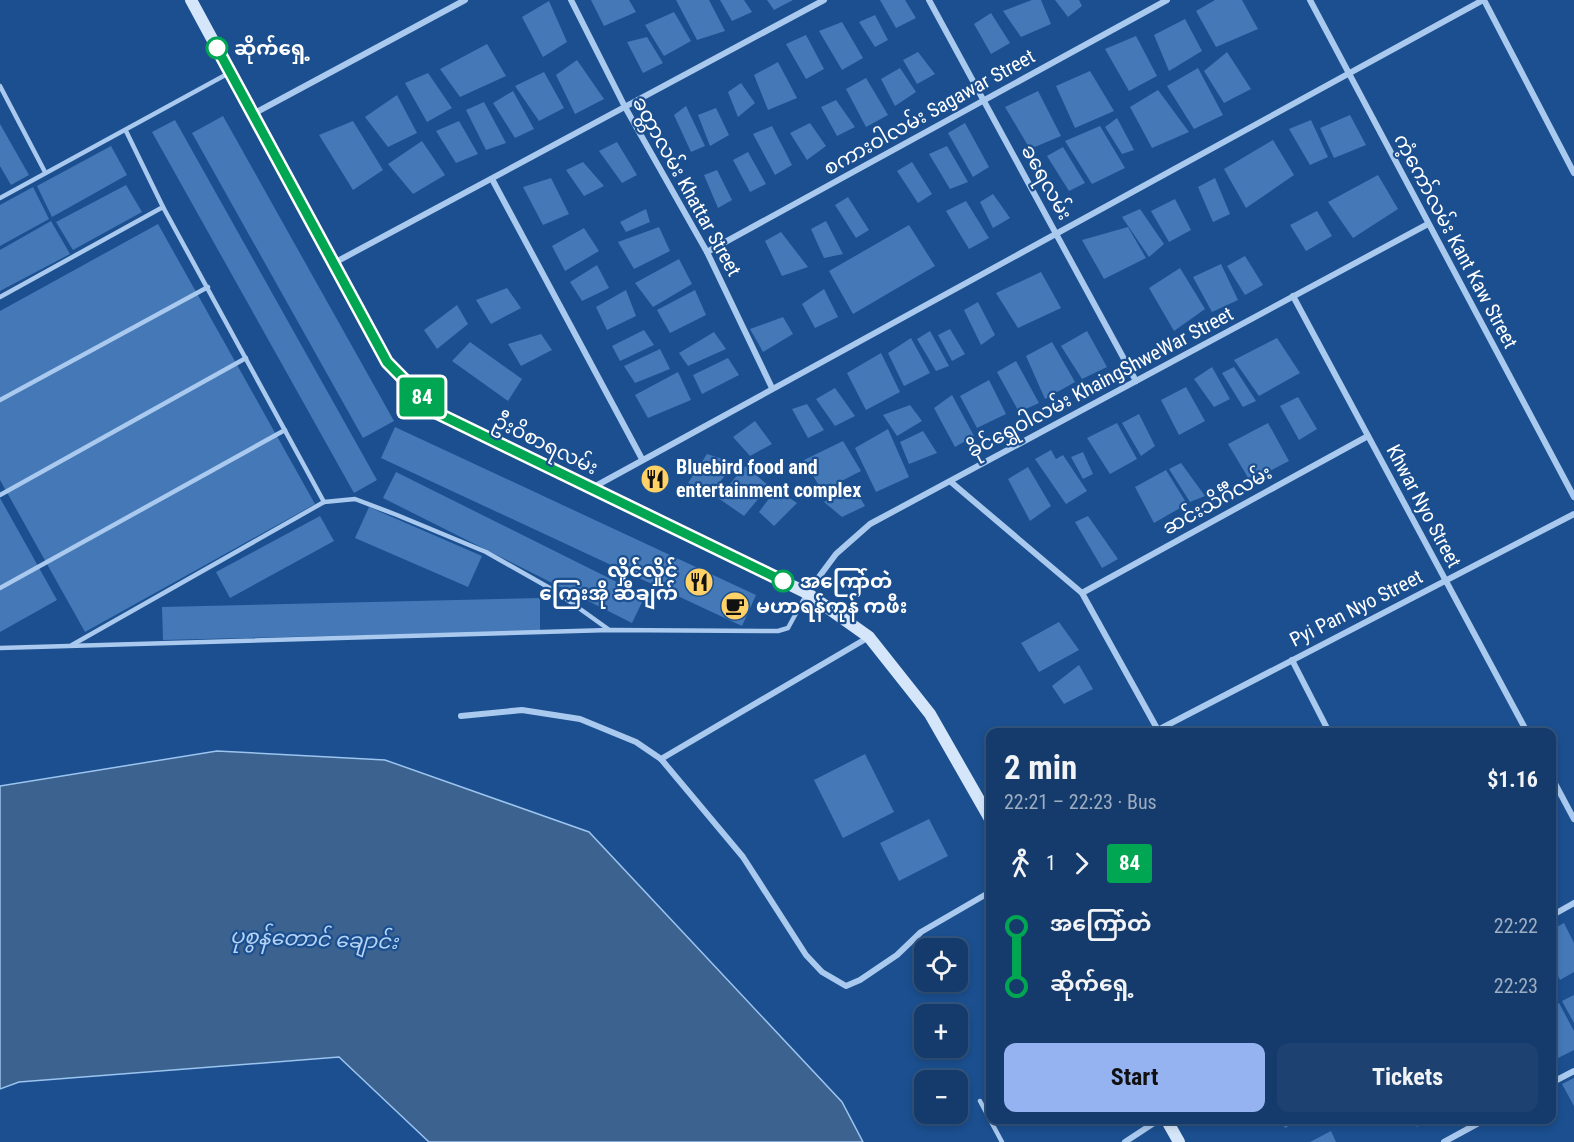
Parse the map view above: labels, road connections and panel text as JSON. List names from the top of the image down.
{
  "streets": {
    "main road": ["ဦးဝိစာရလမ်း"],
    "street": [
      "စကားဝါလမ်း Sagawar Street",
      "ခရေလမ်း",
      "ခတ္တာလမ်း Khattar Street",
      "ကံ့ကော်လမ်း Kant Kaw Street",
      "ခိုင်ရွှေဝါလမ်း KhaingShweWar Street",
      "ဆင်းသိင်္ဂီလမ်း",
      "Khwar Nyo Street",
      "Pyi Pan Nyo Street"
    ]
  },
  "crossings": [
    ["စကားဝါလမ်း Sagawar Street", "ခရေလမ်း"],
    ["စကားဝါလမ်း Sagawar Street", "ခတ္တာလမ်း Khattar Street"],
    ["ခရေလမ်း", "ခိုင်ရွှေဝါလမ်း KhaingShweWar Street"],
    ["ကံ့ကော်လမ်း Kant Kaw Street", "ခိုင်ရွှေဝါလမ်း KhaingShweWar Street"],
    ["ခိုင်ရွှေဝါလမ်း KhaingShweWar Street", "ဦးဝိစာရလမ်း"],
    ["ခိုင်ရွှေဝါလမ်း KhaingShweWar Street", "Khwar Nyo Street"],
    ["ဆင်းသိင်္ဂီလမ်း", "Khwar Nyo Street"],
    ["Khwar Nyo Street", "Pyi Pan Nyo Street"]
  ],
  "water": ["ပုစွန်တောင် ချောင်း"],
  "places": {
    "other": ["ဆိုက်ရှေ့", "အကြော်တဲ"],
    "restaurant": ["Bluebird food and entertainment complex", "လှိုင်လှိုင် ကြေးအို ဆီချက်"],
    "cafe": ["မဟာရန်ကုန် ကဖီး"]
  },
  "lines": ["bus line 84"],
  "page": {
    "on_map": "84",
    "heading": ["2 min", "22:21 – 22:23 · Bus", "$1.16"],
    "legs": ["1", "84"],
    "list": [
      {
        "name": "အကြော်တဲ",
        "value": "22:22"
      },
      {
        "name": "ဆိုက်ရှေ့",
        "value": "22:23"
      }
    ],
    "map_buttons": ["+", "−"],
    "buttons": ["Start", "Tickets"]
  }
}
